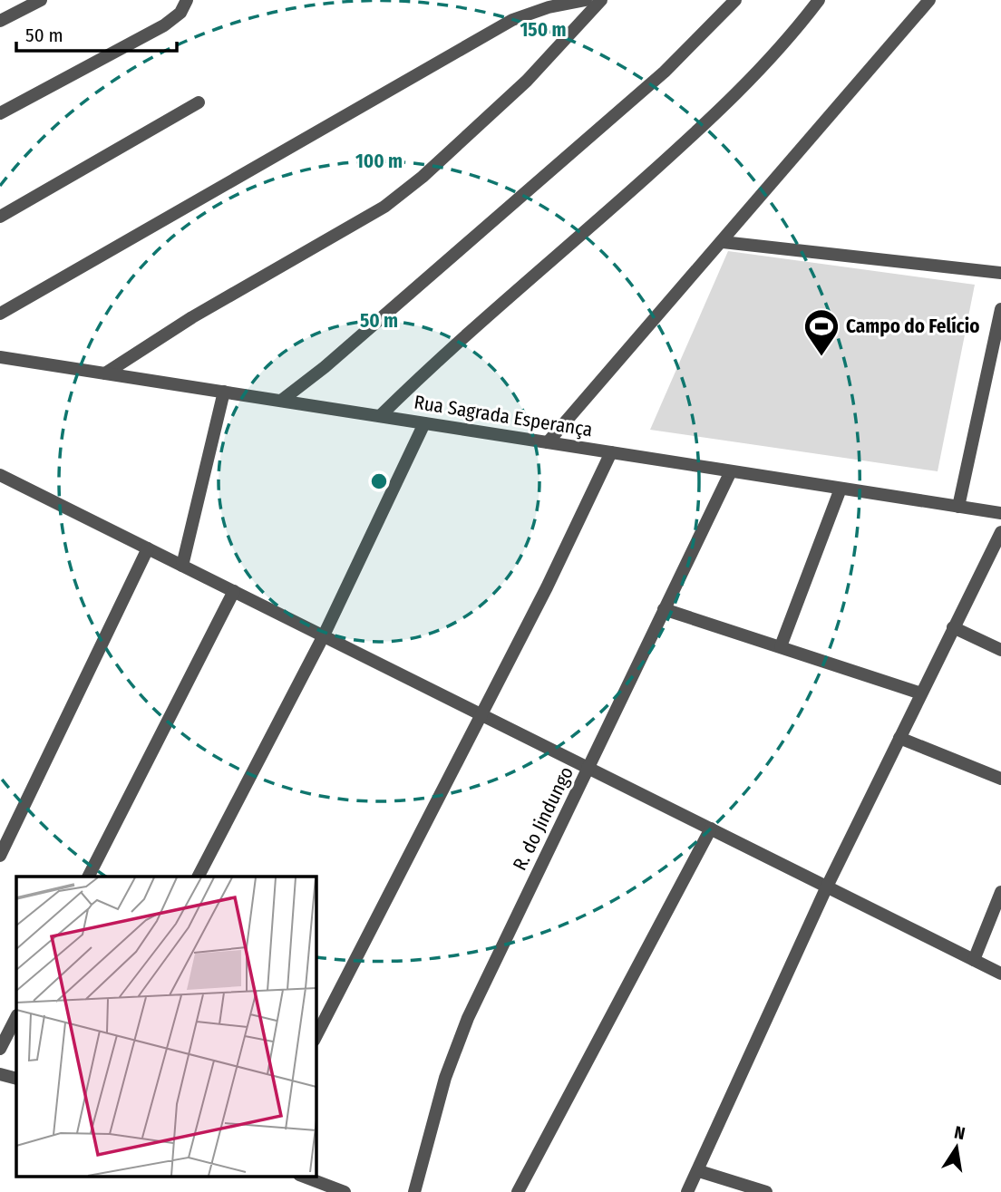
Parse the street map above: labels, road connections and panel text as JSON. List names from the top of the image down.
{
  "streets": {
    "street": ["Rua Sagrada Esperança", "R. do Jindungo"]
  },
  "crossings": [
    ["Rua Sagrada Esperança", "R. do Jindungo"]
  ],
  "places": {
    "sports": ["Campo do Felício"]
  },
  "scale_bar": "50 m",
  "north": "top",
  "rings": ["150 m", "100 m", "50 m"]
}
